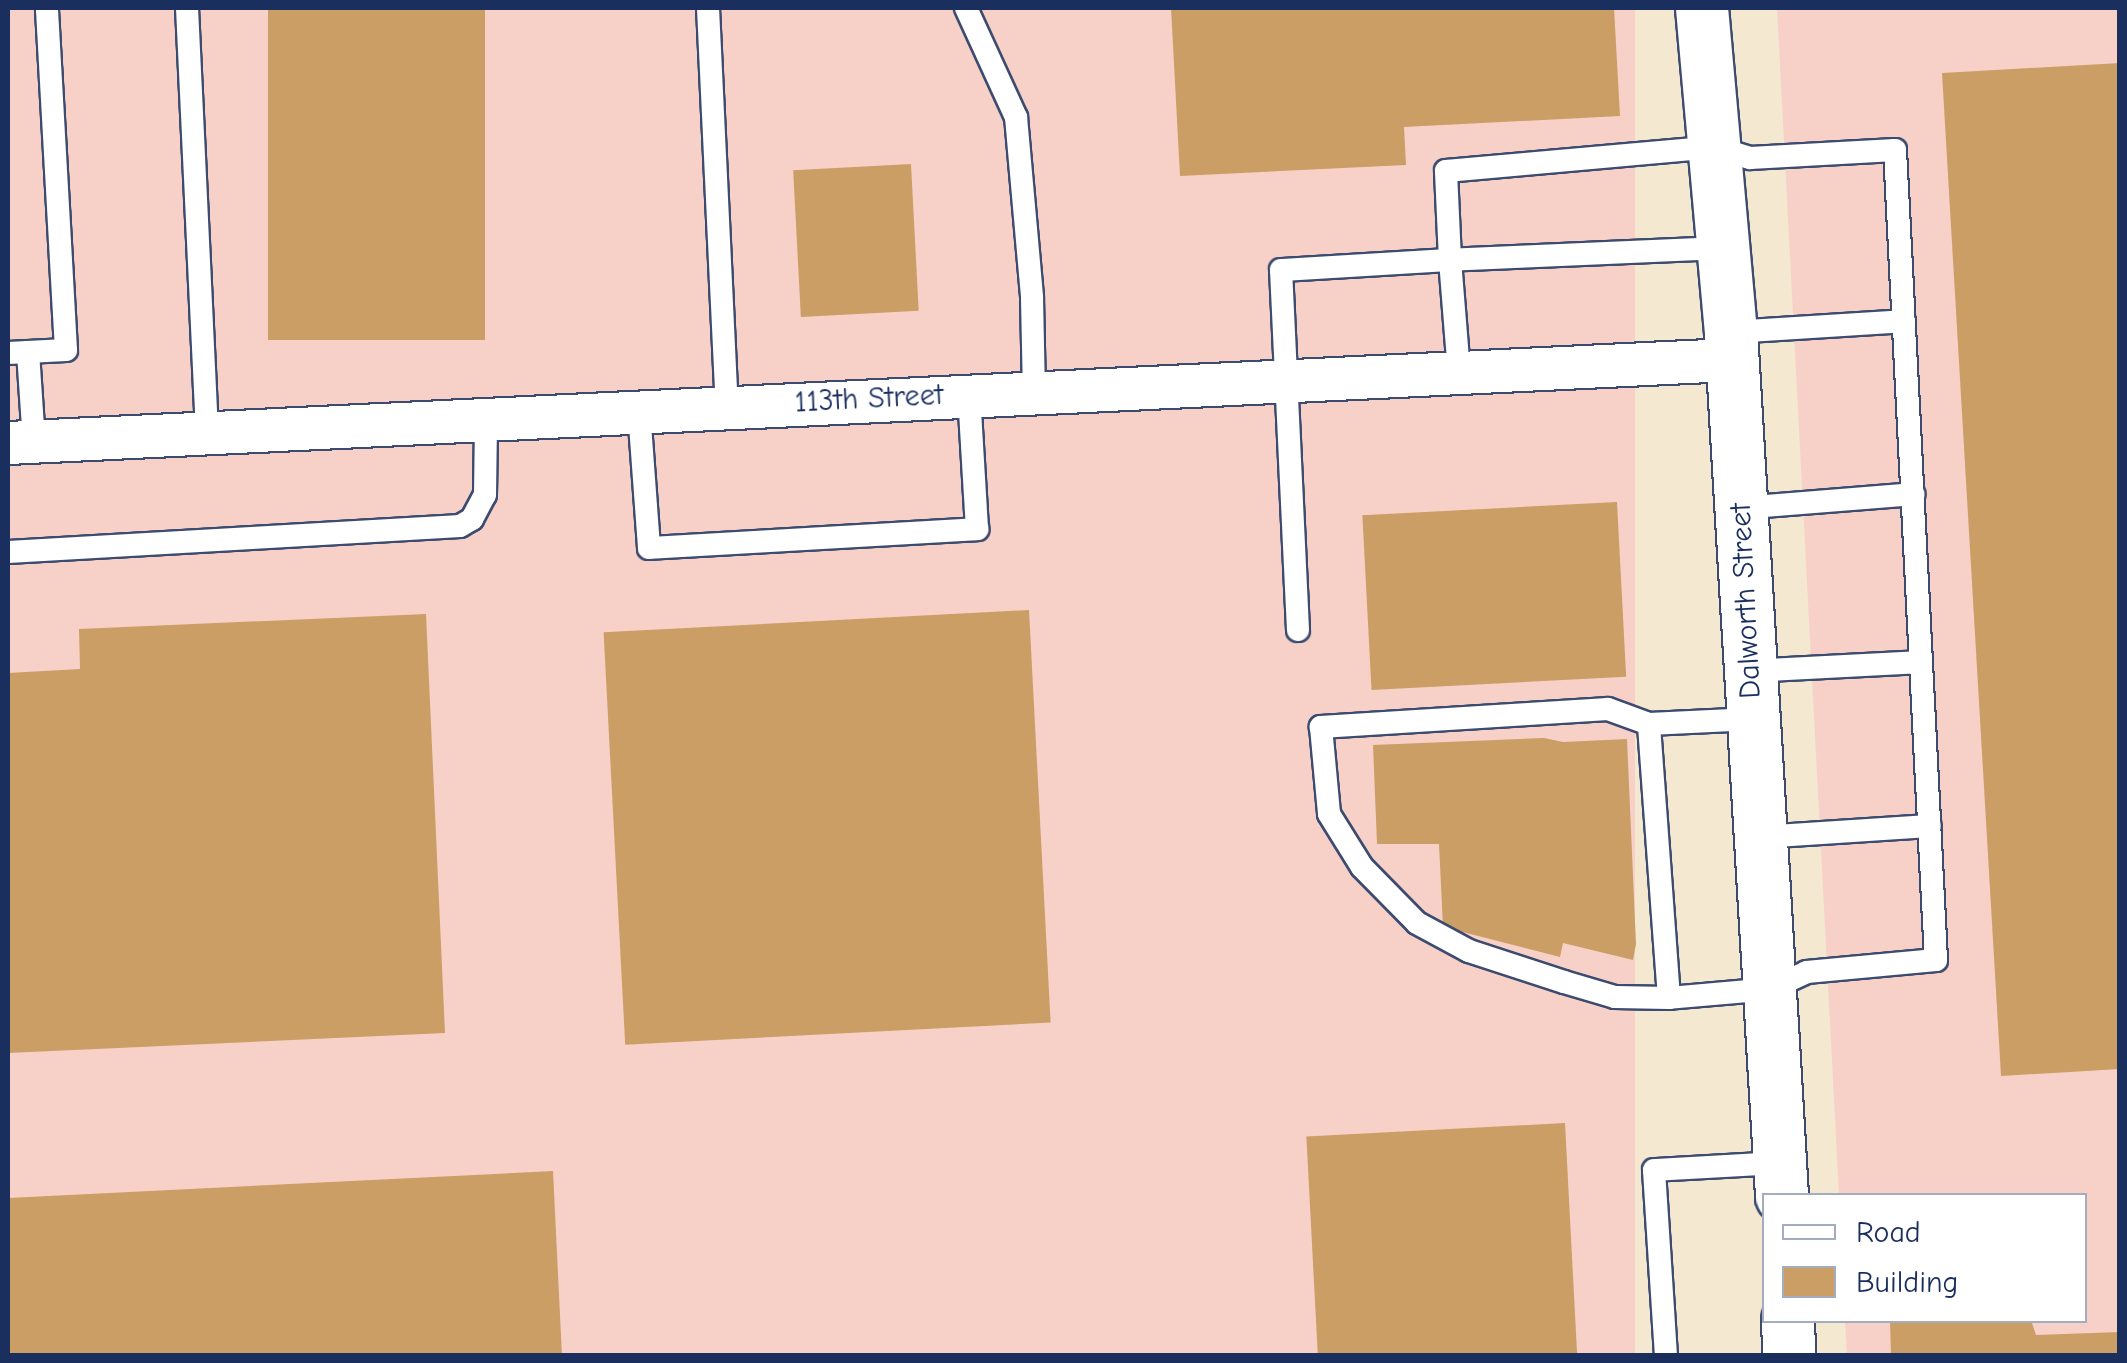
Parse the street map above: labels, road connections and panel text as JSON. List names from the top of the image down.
{
  "streets": {
    "street": ["113th Street", "Dalworth Street"]
  },
  "crossings": [
    ["113th Street", "Dalworth Street"]
  ],
  "legend": ["Road", "Building"]
}
